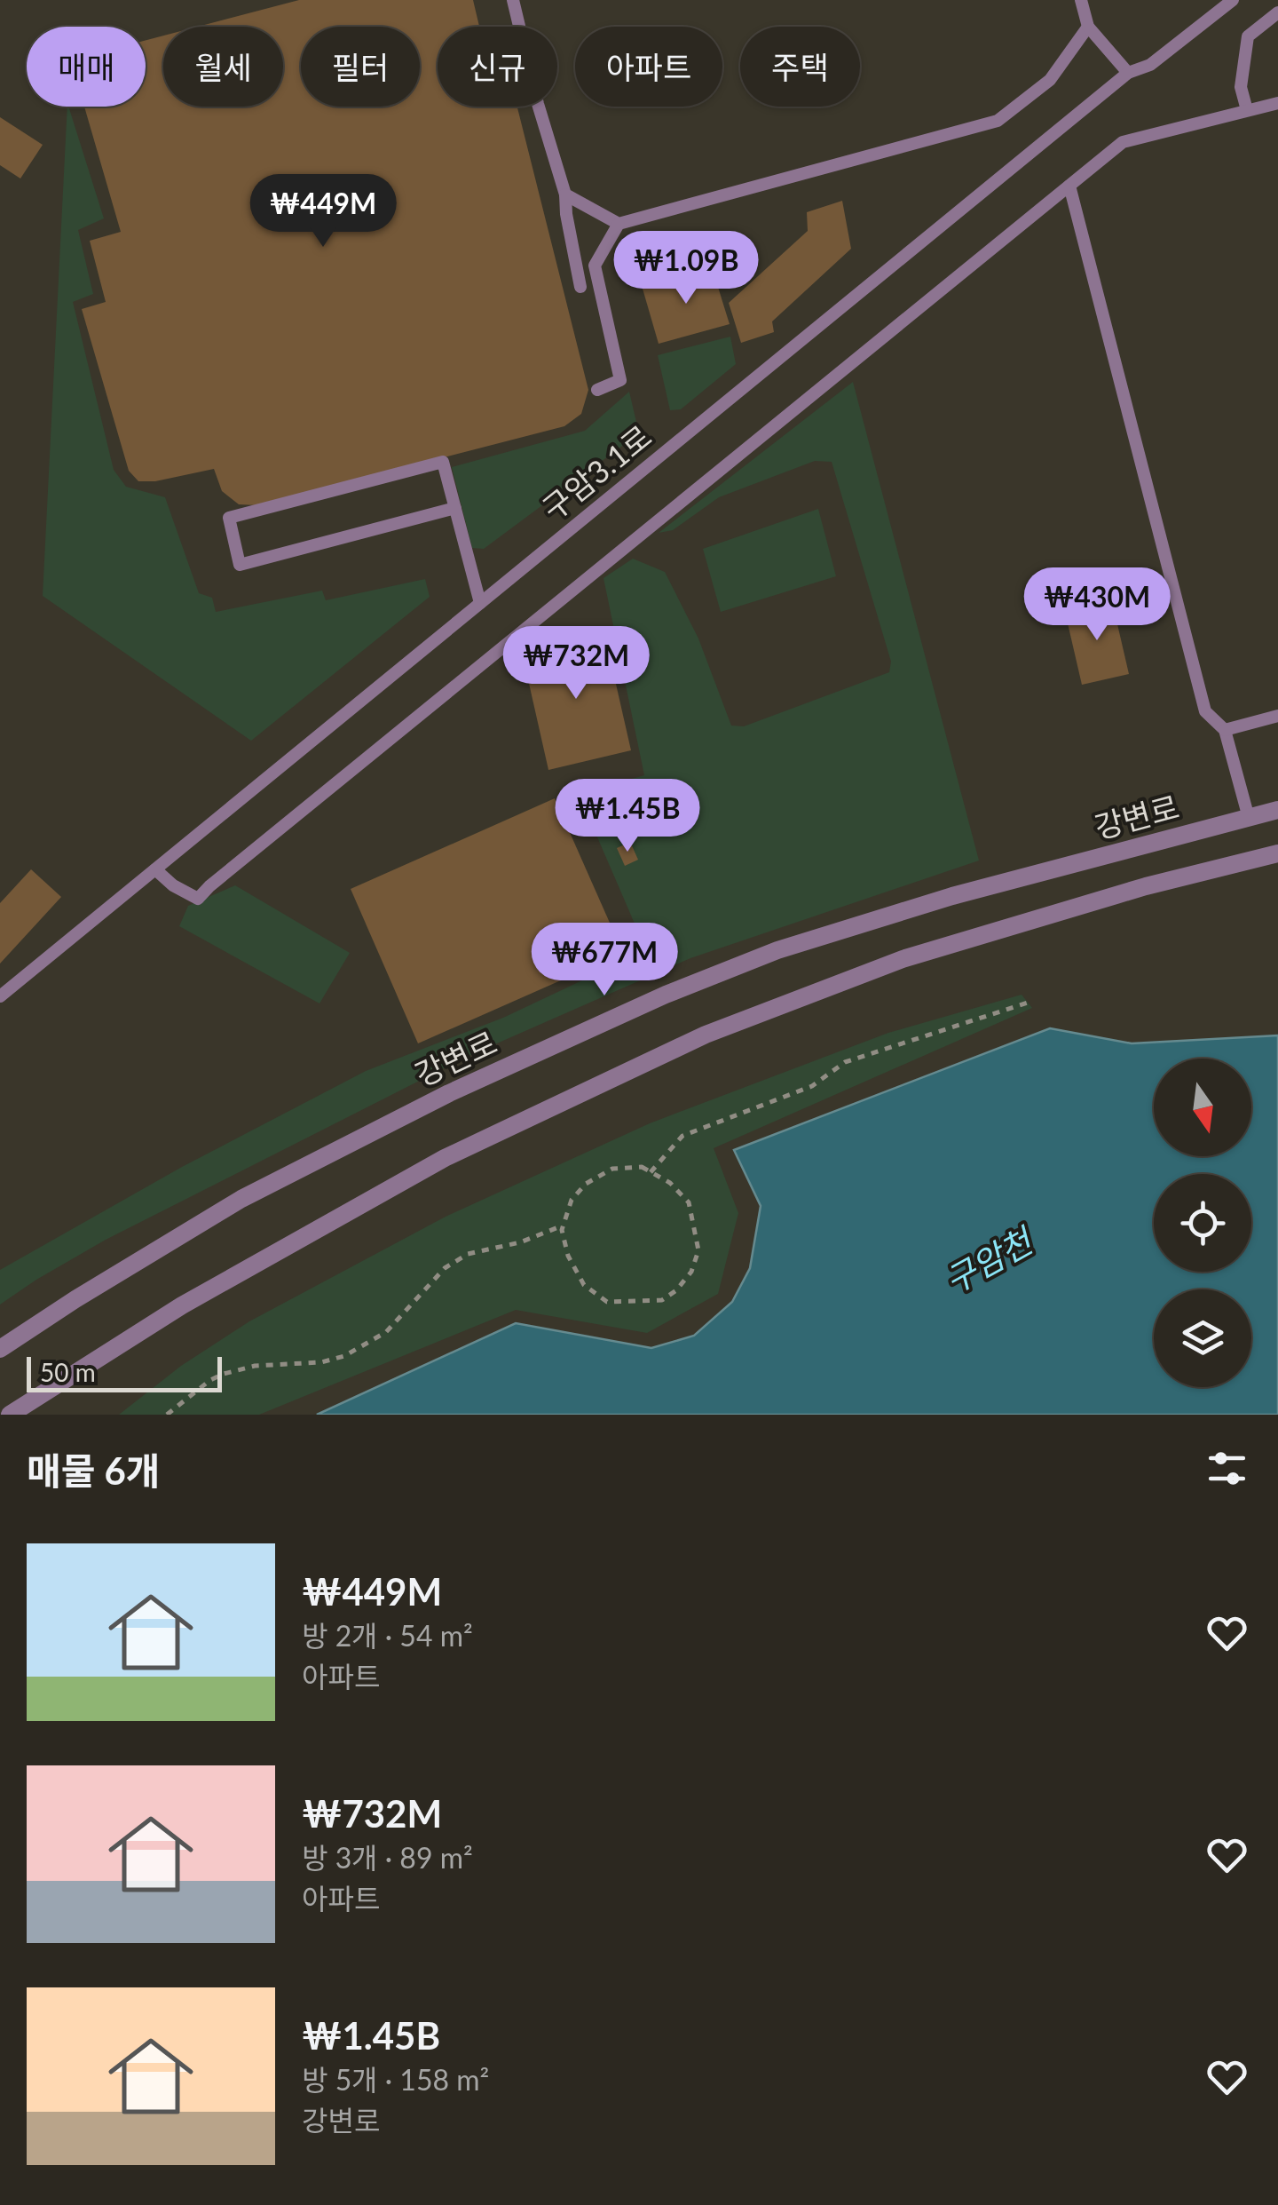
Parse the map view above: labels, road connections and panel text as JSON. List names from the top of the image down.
{
  "streets": {
    "street": ["강변로"],
    "lane": ["구암3.1로"]
  },
  "water": ["구암천"],
  "scale_bar": "50 m",
  "north": "bottom",
  "page": {
    "chip": [
      "매매",
      "월세",
      "필터",
      "신규",
      "아파트",
      "주택"
    ],
    "price": [
      "₩449M",
      "₩1.09B",
      "₩430M",
      "₩732M",
      "₩1.45B",
      "₩677M"
    ],
    "scale": "50 m",
    "heading": "매물 6개",
    "list": [
      {
        "name": "₩449M",
        "note": "방 2개 · 54 m² · 아파트"
      },
      {
        "name": "₩732M",
        "note": "방 3개 · 89 m² · 아파트"
      },
      {
        "name": "₩1.45B",
        "note": "방 5개 · 158 m² · 강변로"
      }
    ]
  }
}
